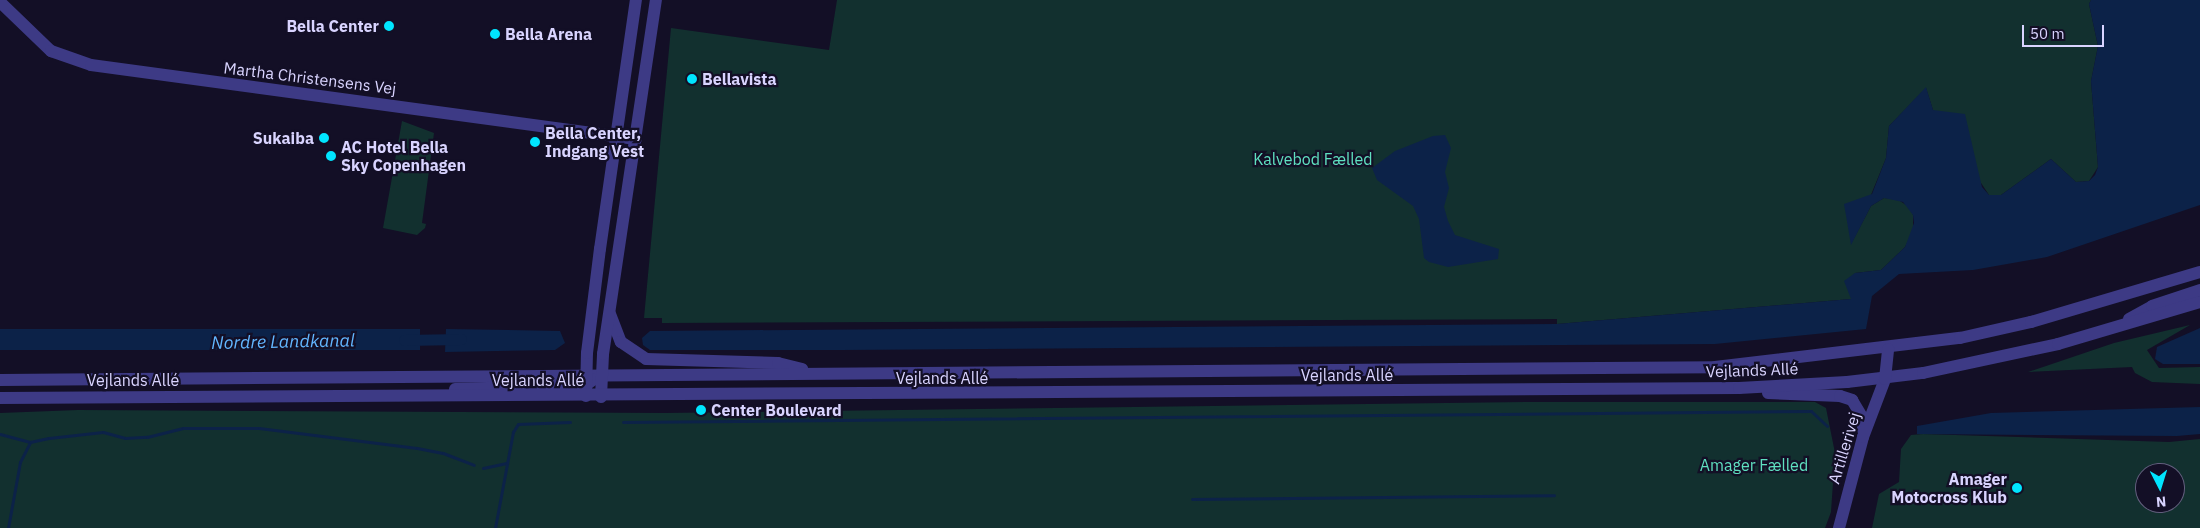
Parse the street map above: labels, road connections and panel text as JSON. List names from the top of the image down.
{
  "streets": {
    "street": ["Martha Christensens Vej", "Vejlands Allé", "Artillerivej"]
  },
  "crossings": [
    ["Vejlands Allé", "Artillerivej"]
  ],
  "water": ["Nordre Landkanal"],
  "parks": ["Kalvebod Fælled", "Amager Fælled"],
  "places": [
    "Bella Center",
    "Bella Arena",
    "Bellavista",
    "Sukaiba",
    "Bella Center, Indgang Vest",
    "AC Hotel Bella Sky Copenhagen",
    "Center Boulevard",
    "Amager Motocross Klub"
  ],
  "scale_bar": "50 m",
  "north": "bottom"
}
